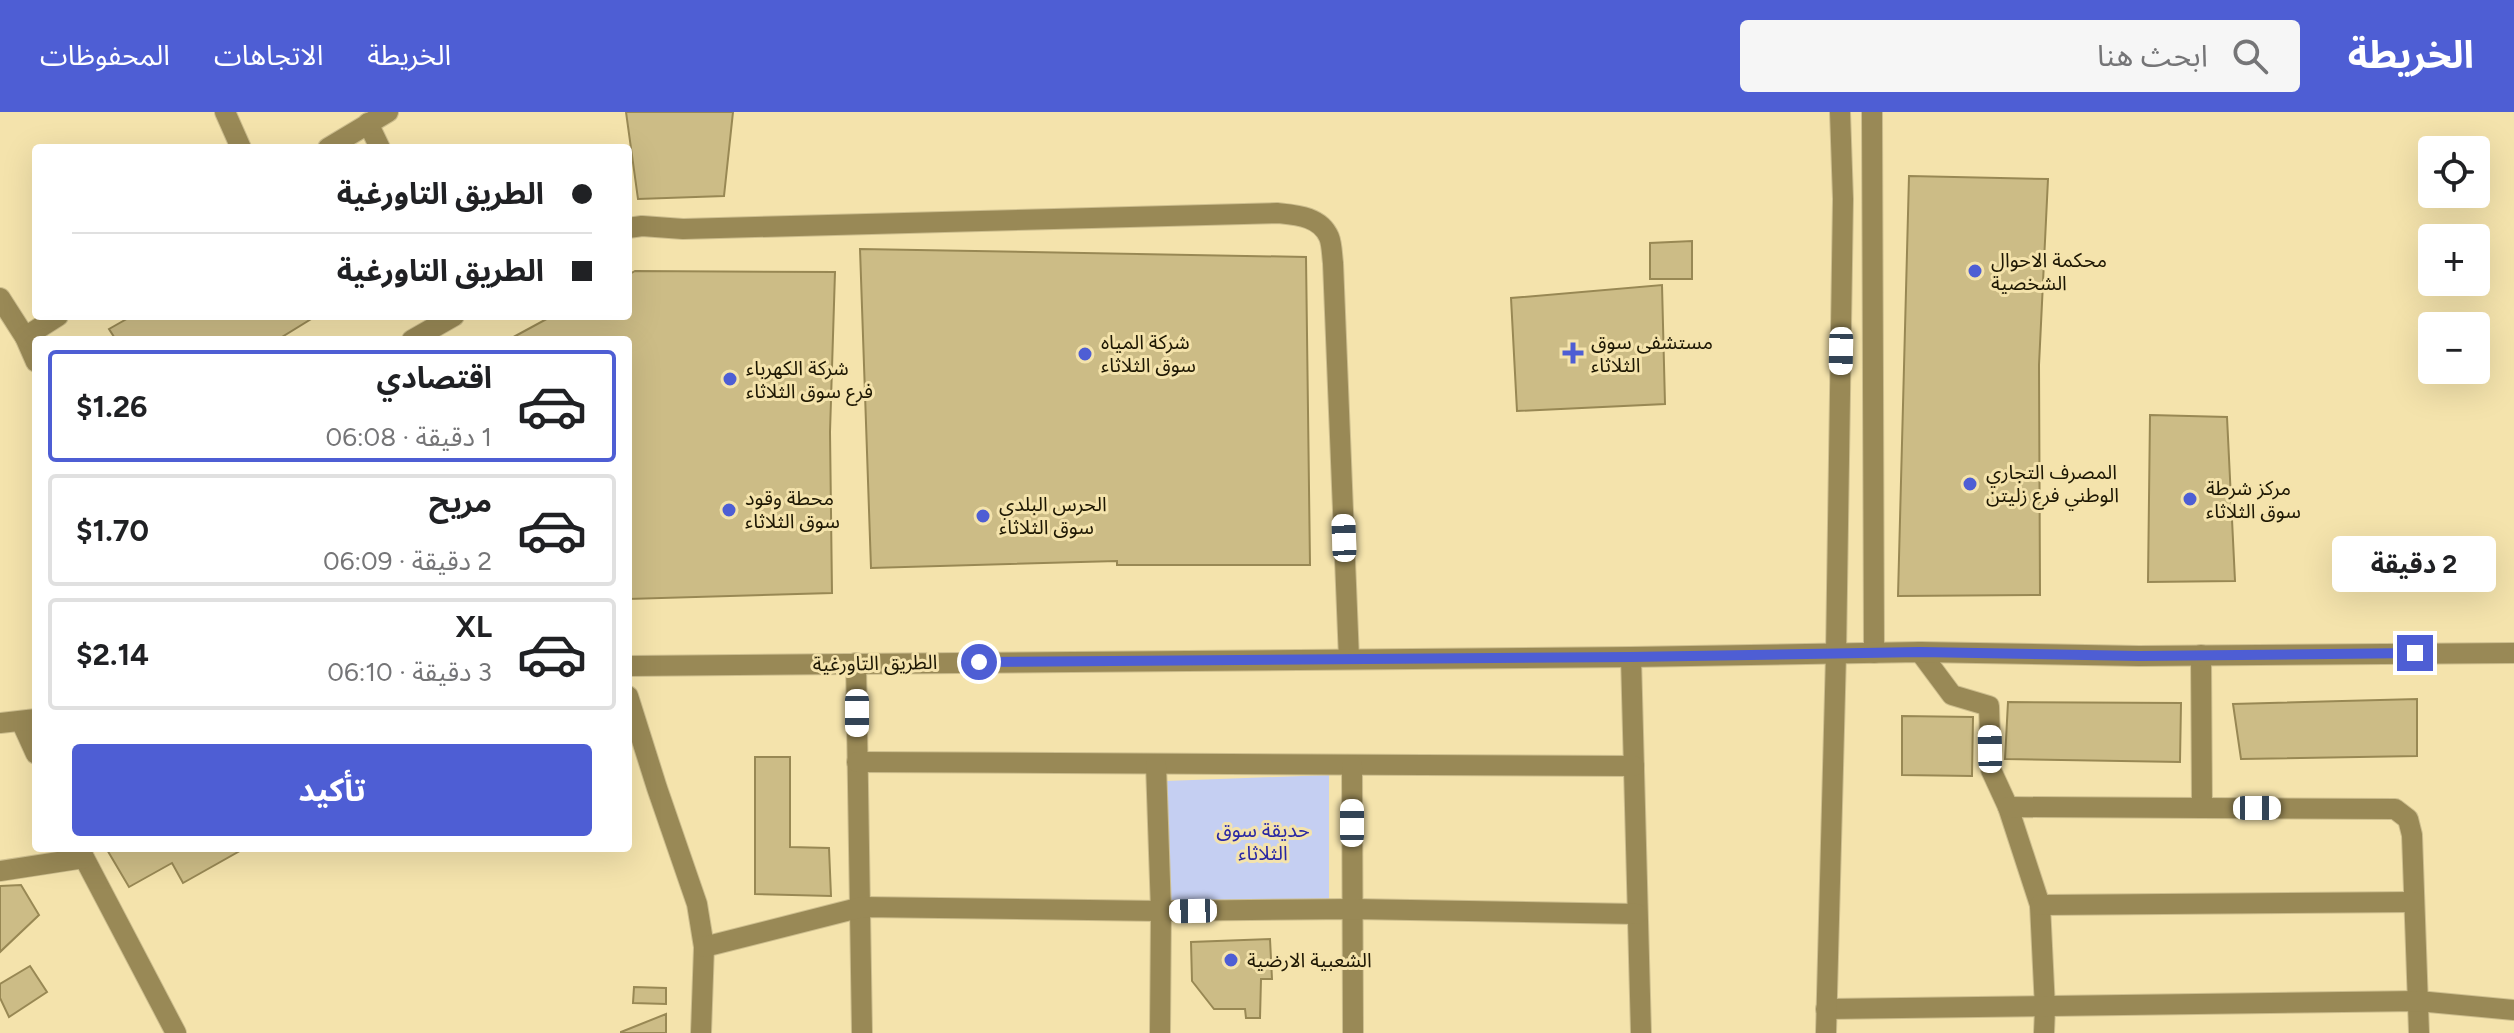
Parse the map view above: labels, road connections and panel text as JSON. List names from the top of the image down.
{
  "streets": {
    "street": ["الطريق التاورغية"]
  },
  "parks": ["حديقة سوق الثلاثاء"],
  "places": {
    "other": [
      "محكمة الاحوال الشخصية",
      "شركة المياه سوق الثلاثاء",
      "شركة الكهرباء فرع سوق الثلاثاء",
      "المصرف التجاري الوطني فرع زليتن",
      "مركز شرطة سوق الثلاثاء",
      "محطة وقود سوق الثلاثاء",
      "الحرس البلدي سوق الثلاثاء",
      "الشعبية الارضية"
    ],
    "health": ["مستشفى سوق الثلاثاء"]
  },
  "page": {
    "header": "الخريطة",
    "search": "ابحث هنا",
    "nav": ["الخريطة", "الاتجاهات", "المحفوظات"],
    "map_buttons": ["+", "−"],
    "banner": ["الطريق التاورغية", "الطريق التاورغية"],
    "list": [
      {
        "name": "اقتصادي",
        "note": "1 دقيقة · 06:08",
        "value": "$1.26"
      },
      {
        "name": "مريح",
        "note": "2 دقيقة · 06:09",
        "value": "$1.70"
      },
      {
        "name": "XL",
        "note": "3 دقيقة · 06:10",
        "value": "$2.14"
      }
    ],
    "bubble": "2 دقيقة",
    "buttons": "تأكيد"
  }
}
